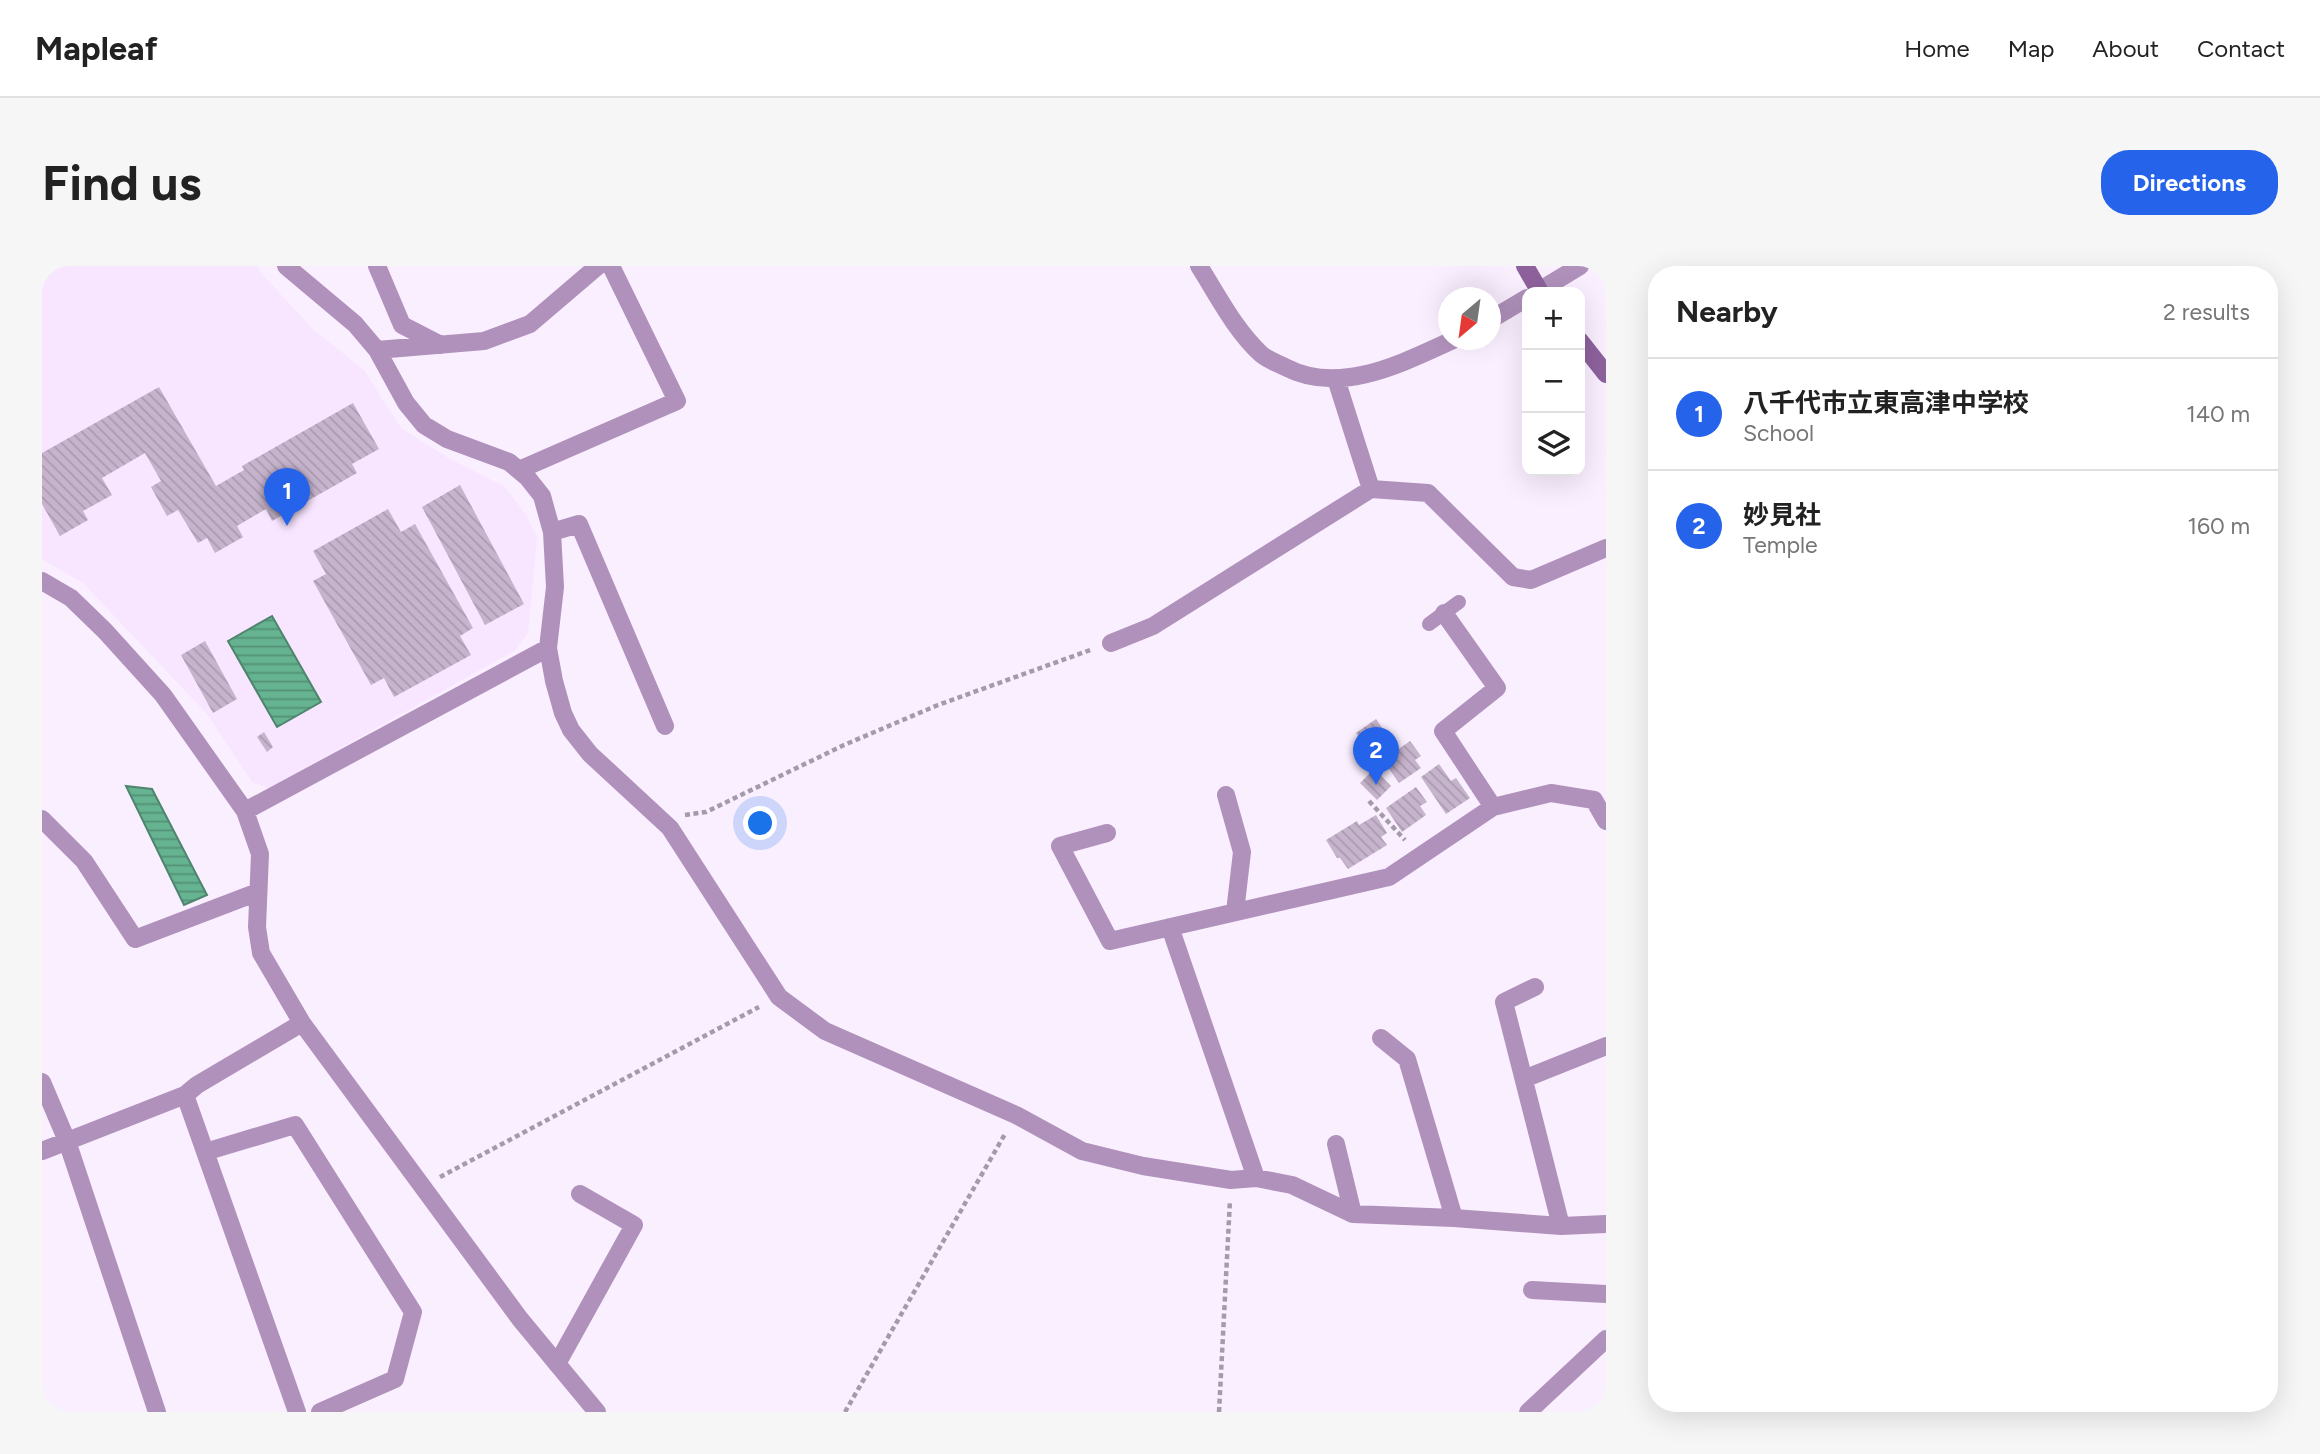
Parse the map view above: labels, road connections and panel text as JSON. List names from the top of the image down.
{
  "north": "bottom left",
  "page": {
    "header": "Mapleaf",
    "nav": [
      "Home",
      "Map",
      "About",
      "Contact"
    ],
    "buttons": "Directions",
    "title": "Find us",
    "heading": ["Nearby", "2 results"],
    "map_buttons": ["+", "−"],
    "list": [
      {
        "mark": "1",
        "name": "八千代市立東高津中学校",
        "note": "School",
        "value": "140 m"
      },
      {
        "mark": "2",
        "name": "妙見社",
        "note": "Temple",
        "value": "160 m"
      }
    ],
    "pins": ["1", "2"]
  }
}
